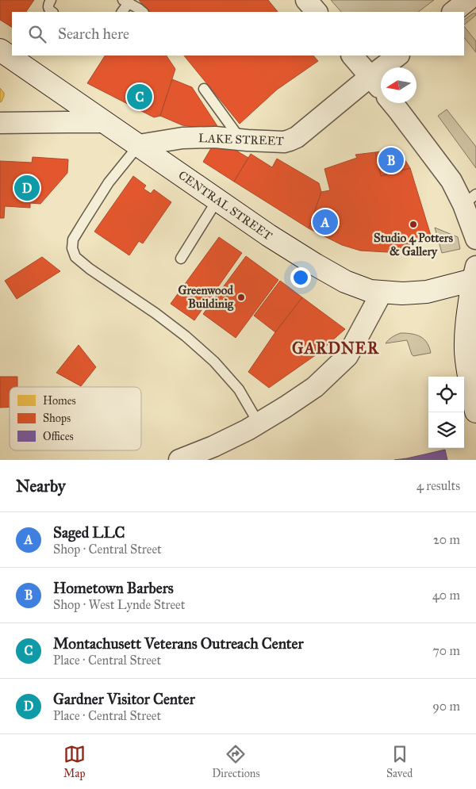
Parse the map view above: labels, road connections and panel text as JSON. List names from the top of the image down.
{
  "streets": {
    "main road": ["CENTRAL STREET"],
    "street": ["LAKE STREET"]
  },
  "crossings": [
    ["LAKE STREET", "CENTRAL STREET"]
  ],
  "districts": ["GARDNER"],
  "places": ["Studio 4 Potters & Gallery", "Greenwood Buildinig"],
  "legend": ["Homes", "Shops", "Offices"],
  "north": "left",
  "page": {
    "search": "Search here",
    "pins": [
      "C",
      "B",
      "D",
      "A"
    ],
    "heading": ["Nearby", "4 results"],
    "list": [
      {
        "mark": "A",
        "name": "Saged LLC",
        "note": "Shop · Central Street",
        "value": "20 m"
      },
      {
        "mark": "B",
        "name": "Hometown Barbers",
        "note": "Shop · West Lynde Street",
        "value": "40 m"
      },
      {
        "mark": "C",
        "name": "Montachusett Veterans Outreach Center",
        "note": "Place · Central Street",
        "value": "70 m"
      },
      {
        "mark": "D",
        "name": "Gardner Visitor Center",
        "note": "Place · Central Street",
        "value": "90 m"
      }
    ],
    "nav": ["Map", "Directions", "Saved"]
  }
}
